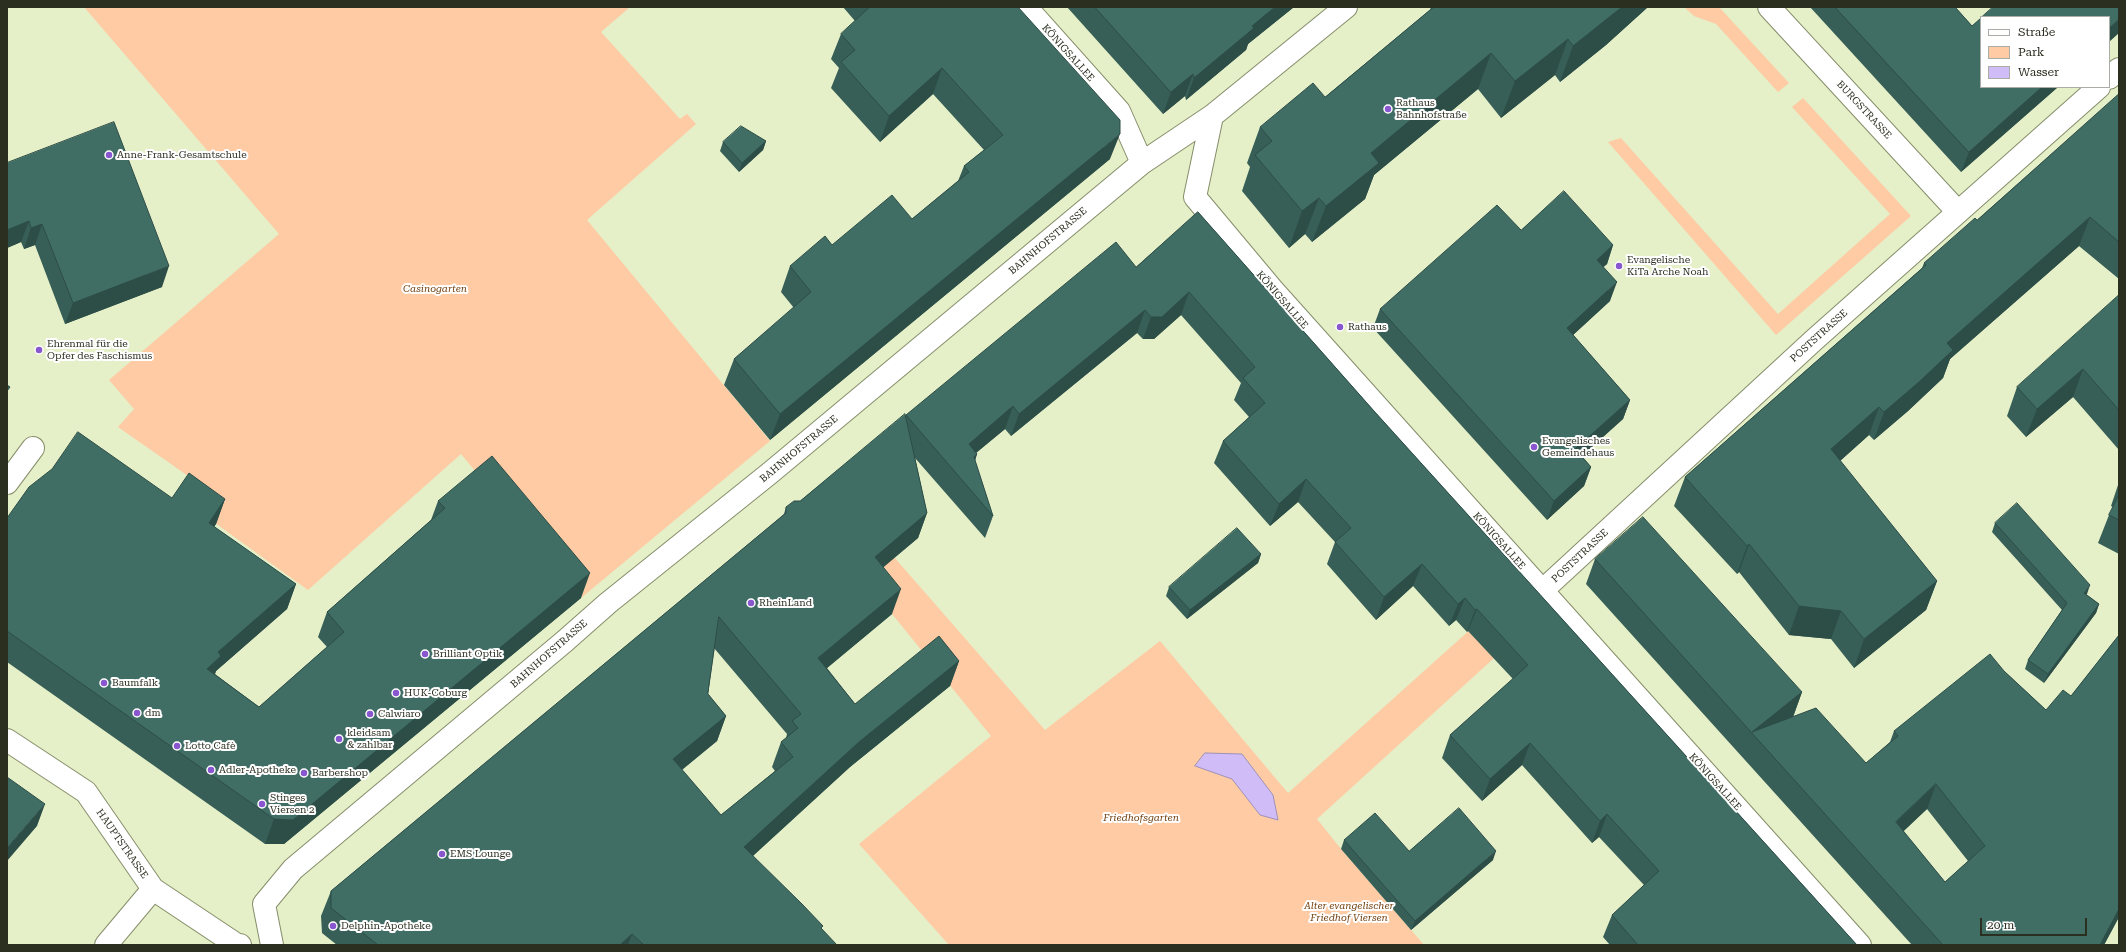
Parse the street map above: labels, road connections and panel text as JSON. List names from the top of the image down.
{
  "streets": {
    "street": [
      "KÖNIGSALLEE",
      "BURGSTRASSE",
      "BAHNHOFSTRASSE",
      "POSTSTRASSE",
      "HAUPTSTRASSE"
    ]
  },
  "crossings": [
    ["KÖNIGSALLEE", "BAHNHOFSTRASSE"],
    ["KÖNIGSALLEE", "POSTSTRASSE"],
    ["BURGSTRASSE", "POSTSTRASSE"]
  ],
  "parks": ["Casinogarten", "Friedhofsgarten", "Alter evangelischer Friedhof Viersen"],
  "places": [
    "Rathaus Bahnhofstraße",
    "Anne-Frank-Gesamtschule",
    "Evangelische KiTa Arche Noah",
    "Rathaus",
    "Ehrenmal für die Opfer des Faschismus",
    "Evangelisches Gemeindehaus",
    "RheinLand",
    "Brilliant Optik",
    "Baumfalk",
    "HUK-Coburg",
    "dm",
    "Calwiaro",
    "kleidsam & zahlbar",
    "Lotto Cafè",
    "Adler-Apotheke",
    "Barbershop",
    "Stinges Viersen 2",
    "EMS Lounge",
    "Delphin-Apotheke"
  ],
  "legend": ["Straße", "Park", "Wasser"],
  "scale_bar": "20 m"
}
